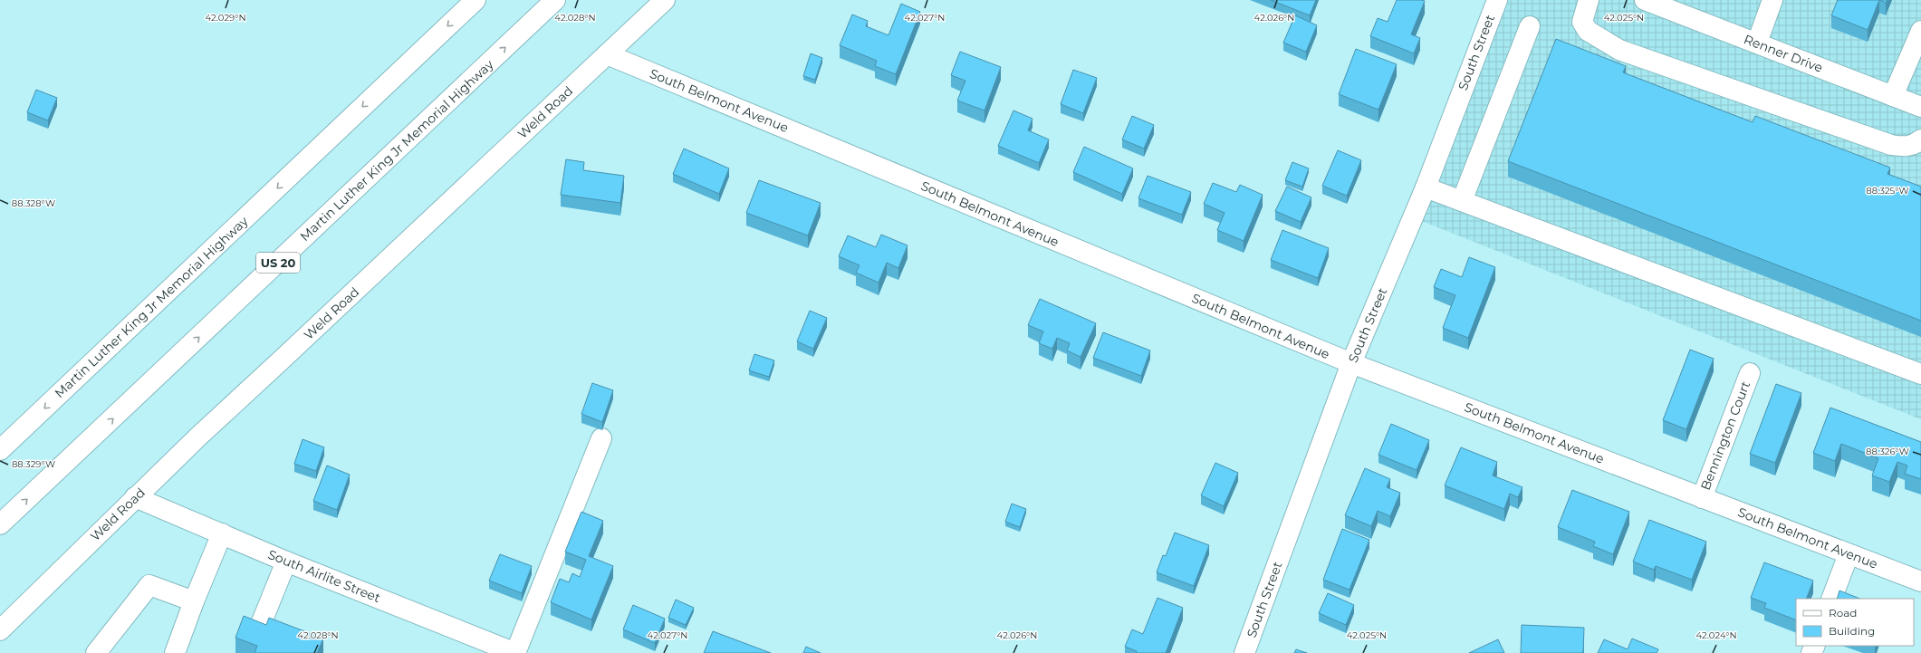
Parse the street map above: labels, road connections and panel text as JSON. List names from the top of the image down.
{
  "streets": {
    "main road": [
      "South Street",
      "Renner Drive",
      "South Belmont Avenue",
      "Weld Road",
      "Martin Luther King Jr Memorial Highway",
      "US 20",
      "Bennington Court",
      "South Airlite Street"
    ]
  },
  "crossings": [
    ["South Street", "South Belmont Avenue"],
    ["South Belmont Avenue", "Weld Road"],
    ["South Belmont Avenue", "Bennington Court"],
    ["Weld Road", "South Airlite Street"]
  ],
  "legend": ["Road", "Building"],
  "coordinates": [
    "42.029°N",
    "42.028°N",
    "42.027°N",
    "42.026°N",
    "42.025°N",
    "88.325°W",
    "88.328°W",
    "88.326°W",
    "88.329°W",
    "42.024°N"
  ]
}
